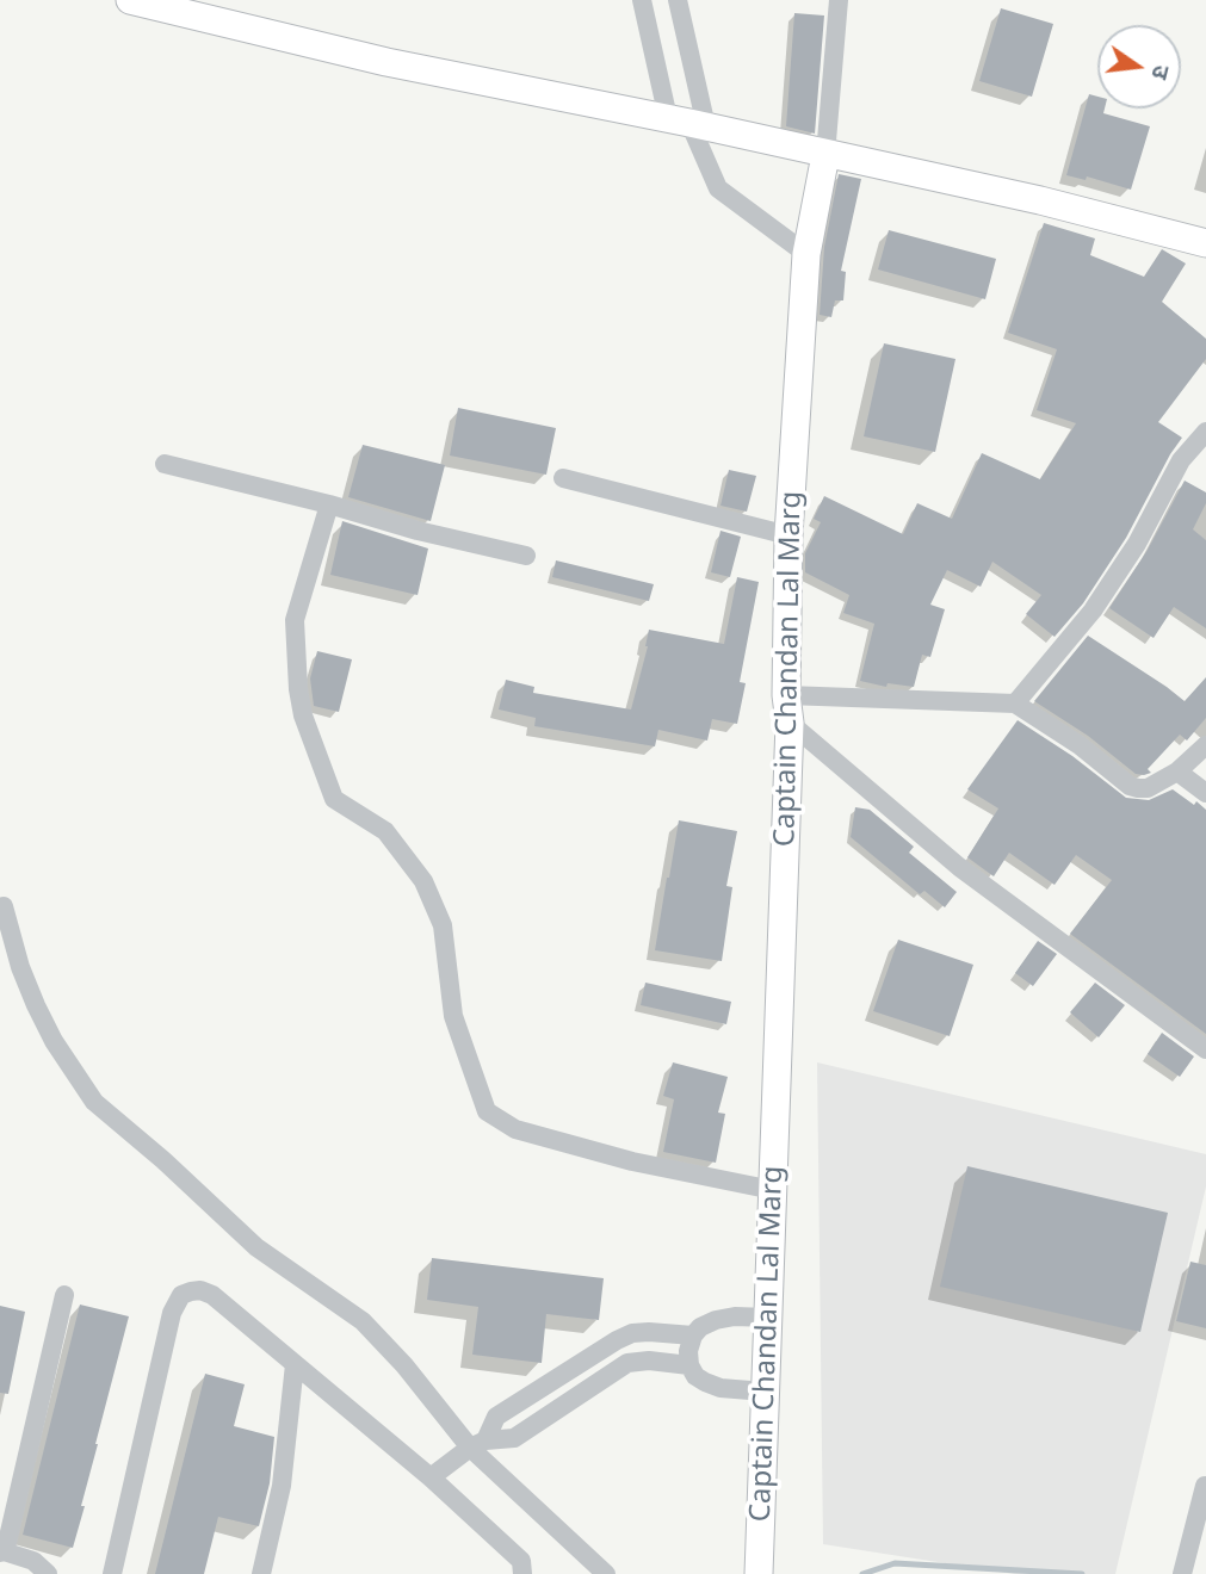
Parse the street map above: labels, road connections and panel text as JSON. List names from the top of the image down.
{
  "streets": {
    "street": ["Captain Chandan Lal Marg"]
  },
  "north": "right"
}
